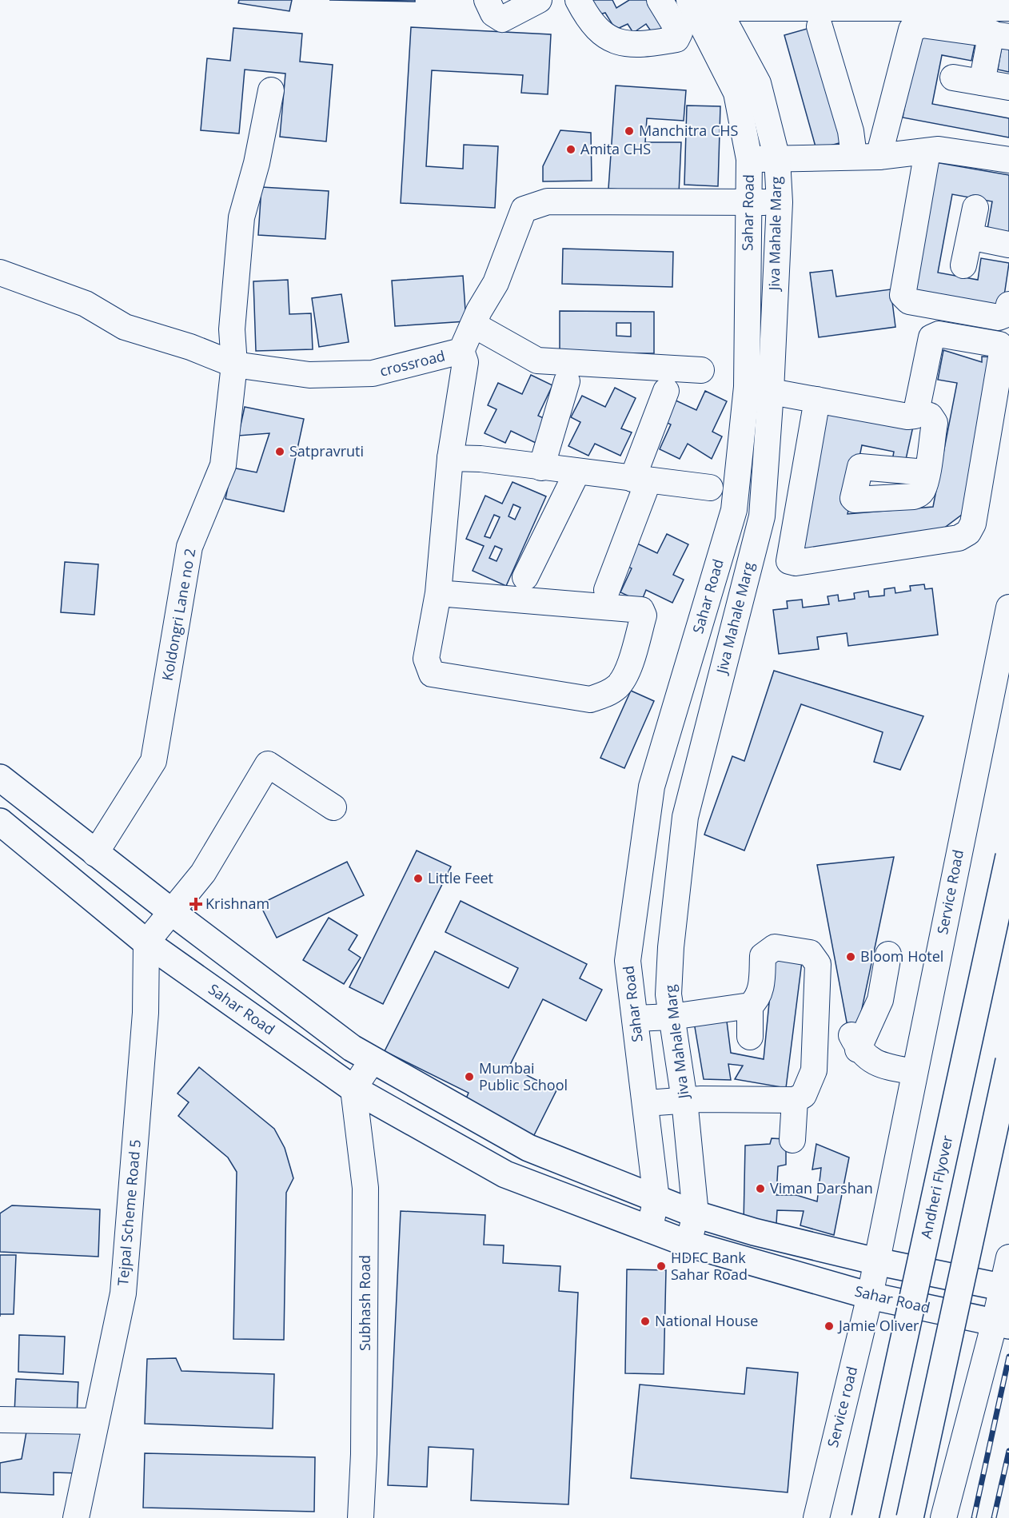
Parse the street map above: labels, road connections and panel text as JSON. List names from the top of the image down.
{
  "streets": {
    "main road": ["Sahar Road", "Andheri Flyover"],
    "street": [
      "Jiva Mahale Marg",
      "crossroad",
      "Koldongri Lane no 2",
      "Service Road",
      "Tejpal Scheme Road 5",
      "Subhash Road",
      "Service road"
    ]
  },
  "crossings": [
    ["Sahar Road", "Jiva Mahale Marg"],
    ["Sahar Road", "crossroad"],
    ["Sahar Road", "Tejpal Scheme Road 5"],
    ["Sahar Road", "Subhash Road"],
    ["Sahar Road", "Service road"],
    ["Jiva Mahale Marg", "crossroad"],
    ["crossroad", "Koldongri Lane no 2"],
    ["Service Road", "Service road"]
  ],
  "places": {
    "other": [
      "Manchitra CHS",
      "Amita CHS",
      "Satpravruti",
      "Little Feet",
      "Bloom Hotel",
      "Mumbai Public School",
      "Viman Darshan",
      "HDFC Bank Sahar Road",
      "National House",
      "Jamie Oliver"
    ],
    "health": ["Krishnam"]
  }
}
